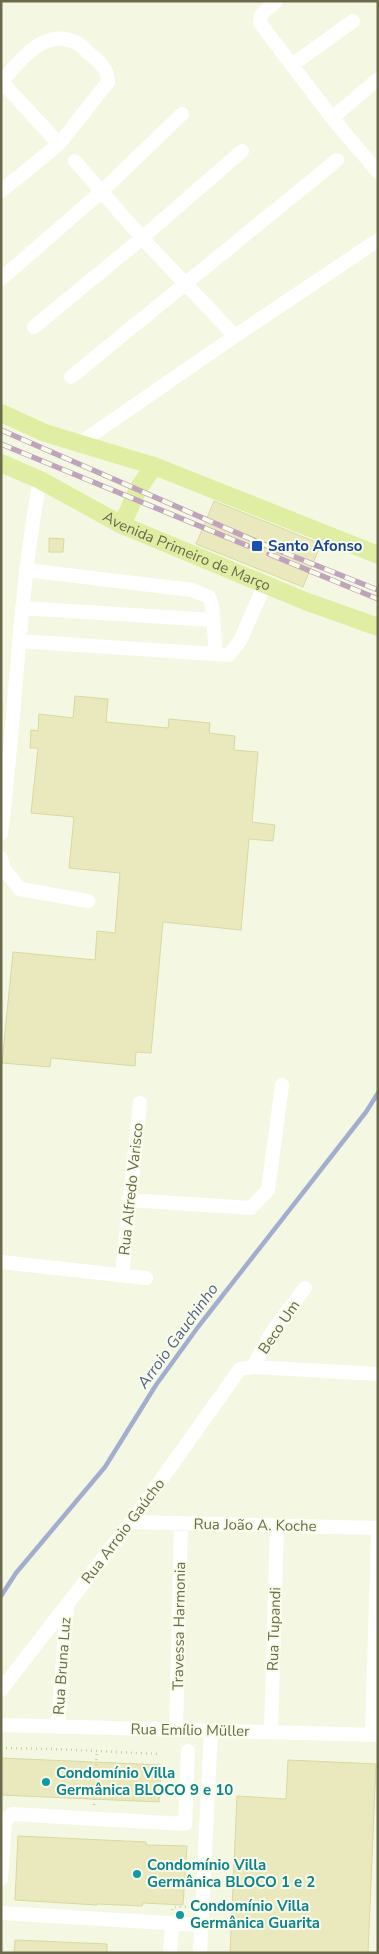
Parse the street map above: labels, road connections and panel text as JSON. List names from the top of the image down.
{
  "streets": {
    "main road": ["Avenida Primeiro de Março"],
    "street": [
      "Rua Alfredo Varisco",
      "Beco Um",
      "Rua João A. Koche",
      "Rua Arroio Gaúcho",
      "Travessa Harmonia",
      "Rua Tupandi",
      "Rua Bruna Luz",
      "Rua Emílio Müller"
    ]
  },
  "crossings": [
    ["Beco Um", "Rua Arroio Gaúcho"],
    ["Rua João A. Koche", "Rua Arroio Gaúcho"],
    ["Rua João A. Koche", "Travessa Harmonia"],
    ["Rua João A. Koche", "Rua Tupandi"],
    ["Rua Arroio Gaúcho", "Rua Bruna Luz"],
    ["Travessa Harmonia", "Rua Emílio Müller"],
    ["Rua Tupandi", "Rua Emílio Müller"],
    ["Rua Bruna Luz", "Rua Emílio Müller"]
  ],
  "water": ["Arroio Gauchinho"],
  "places": {
    "transit": ["Santo Afonso"],
    "other": ["Condomínio Villa Germânica BLOCO 9 e 10", "Condomínio Villa Germânica BLOCO 1 e 2", "Condomínio Villa Germânica Guarita"]
  }
}
